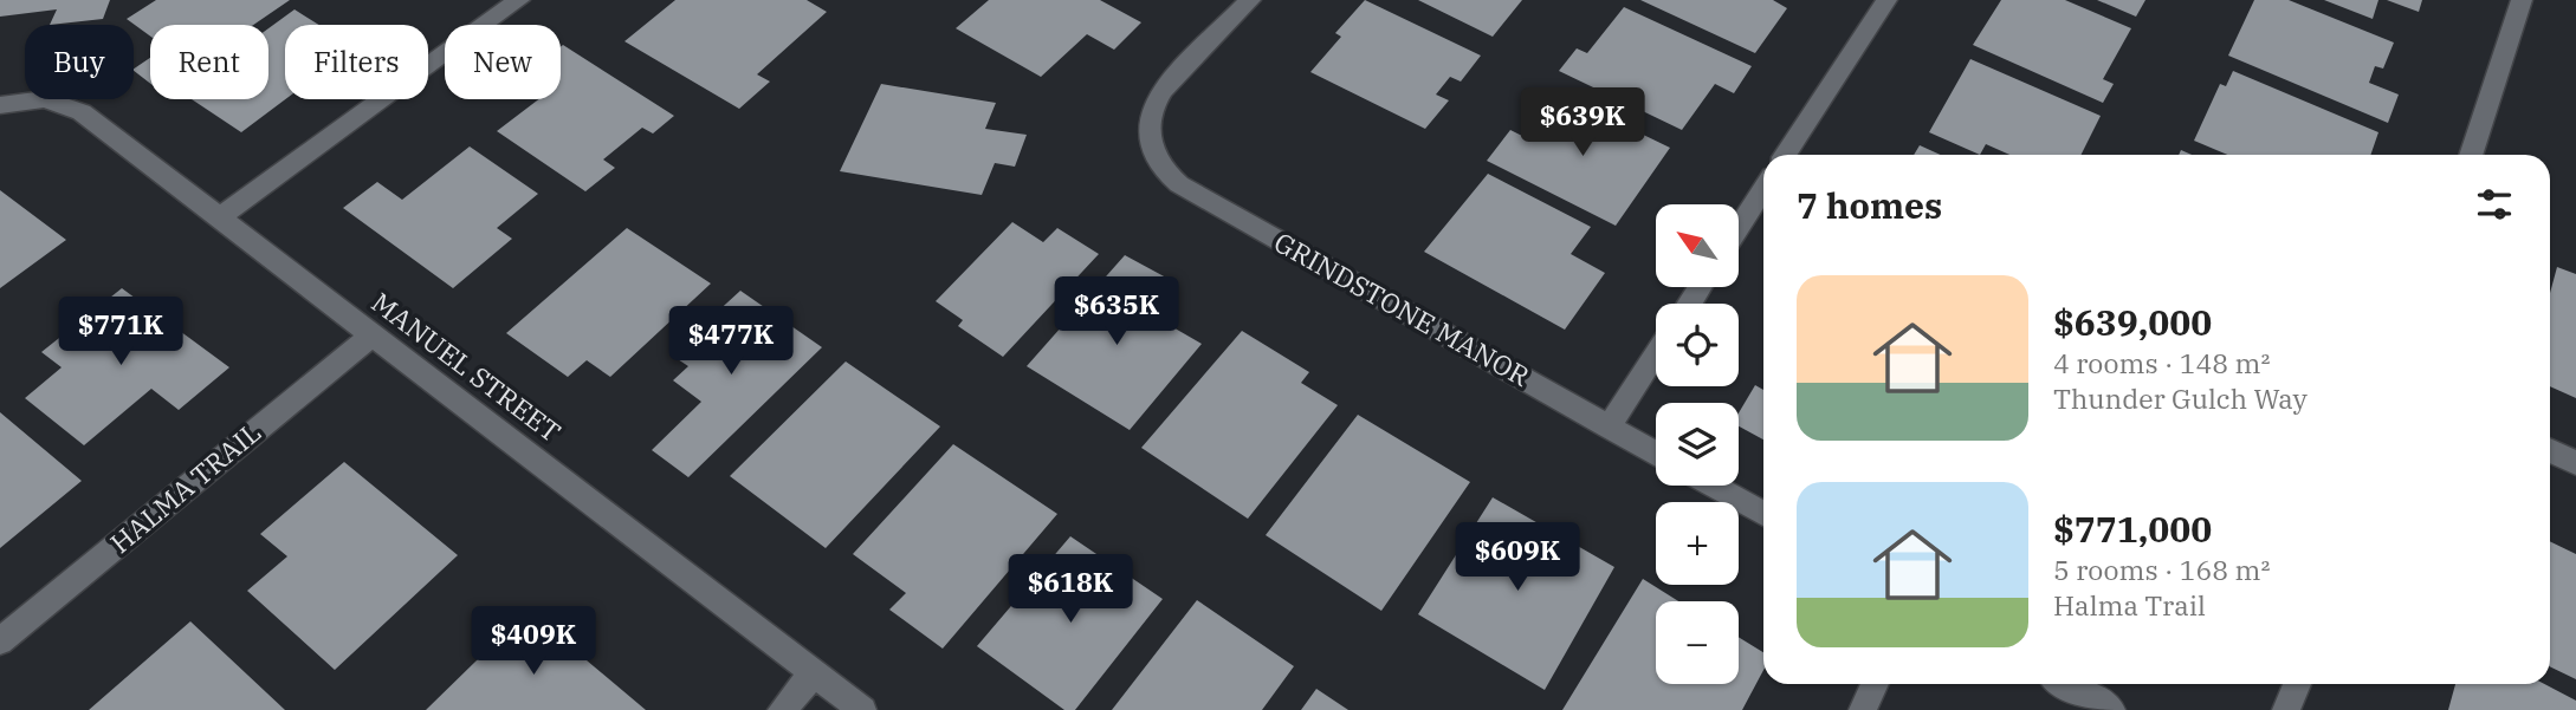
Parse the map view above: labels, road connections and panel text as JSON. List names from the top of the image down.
{
  "streets": {
    "street": ["GRINDSTONE MANOR", "MANUEL STREET", "HALMA TRAIL"]
  },
  "crossings": [
    ["MANUEL STREET", "HALMA TRAIL"]
  ],
  "north": "top left",
  "page": {
    "chip": [
      "Buy",
      "Rent",
      "Filters",
      "New"
    ],
    "price": [
      "$639K",
      "$635K",
      "$771K",
      "$477K",
      "$609K",
      "$618K",
      "$409K"
    ],
    "heading": "7 homes",
    "map_buttons": ["+", "−"],
    "list": [
      {
        "name": "$639,000",
        "note": "4 rooms · 148 m² · Thunder Gulch Way"
      },
      {
        "name": "$771,000",
        "note": "5 rooms · 168 m² · Halma Trail"
      }
    ]
  }
}
